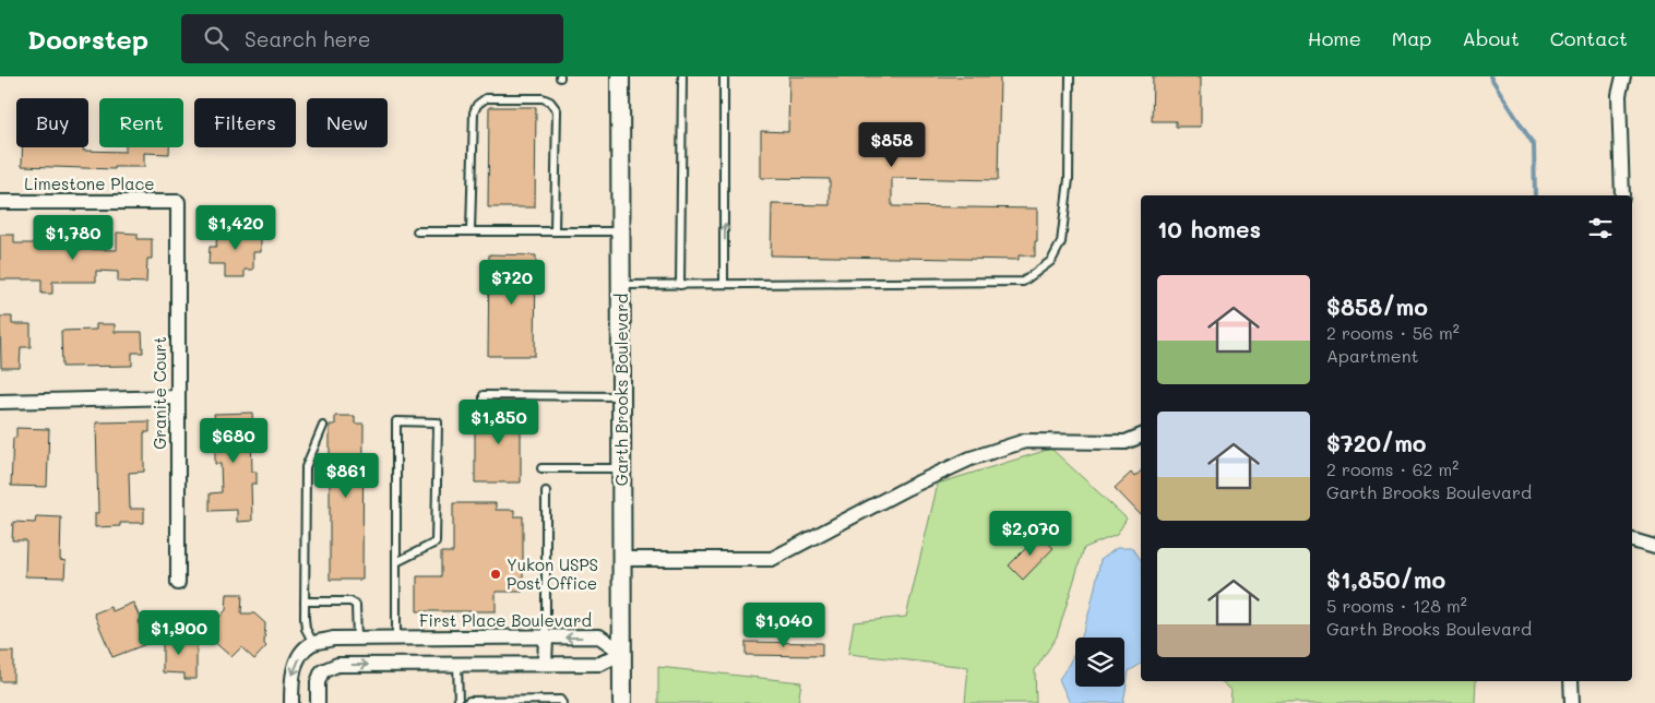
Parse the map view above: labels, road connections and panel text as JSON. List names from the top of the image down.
{
  "streets": {
    "street": [
      "Limestone Place",
      "Garth Brooks Boulevard",
      "Granite Court",
      "First Place Boulevard"
    ]
  },
  "crossings": [
    ["Limestone Place", "Granite Court"],
    ["Garth Brooks Boulevard", "First Place Boulevard"]
  ],
  "places": ["Yukon USPS Post Office"],
  "page": {
    "header": "Doorstep",
    "search": "Search here",
    "nav": [
      "Home",
      "Map",
      "About",
      "Contact"
    ],
    "chip": [
      "Buy",
      "Rent",
      "Filters",
      "New"
    ],
    "price": [
      "$858",
      "$1,420",
      "$1,780",
      "$720",
      "$1,850",
      "$680",
      "$861",
      "$2,070",
      "$1,040",
      "$1,900"
    ],
    "heading": "10 homes",
    "list": [
      {
        "name": "$858/mo",
        "note": "2 rooms · 56 m² · Apartment"
      },
      {
        "name": "$720/mo",
        "note": "2 rooms · 62 m² · Garth Brooks Boulevard"
      },
      {
        "name": "$1,850/mo",
        "note": "5 rooms · 128 m² · Garth Brooks Boulevard"
      }
    ]
  }
}
